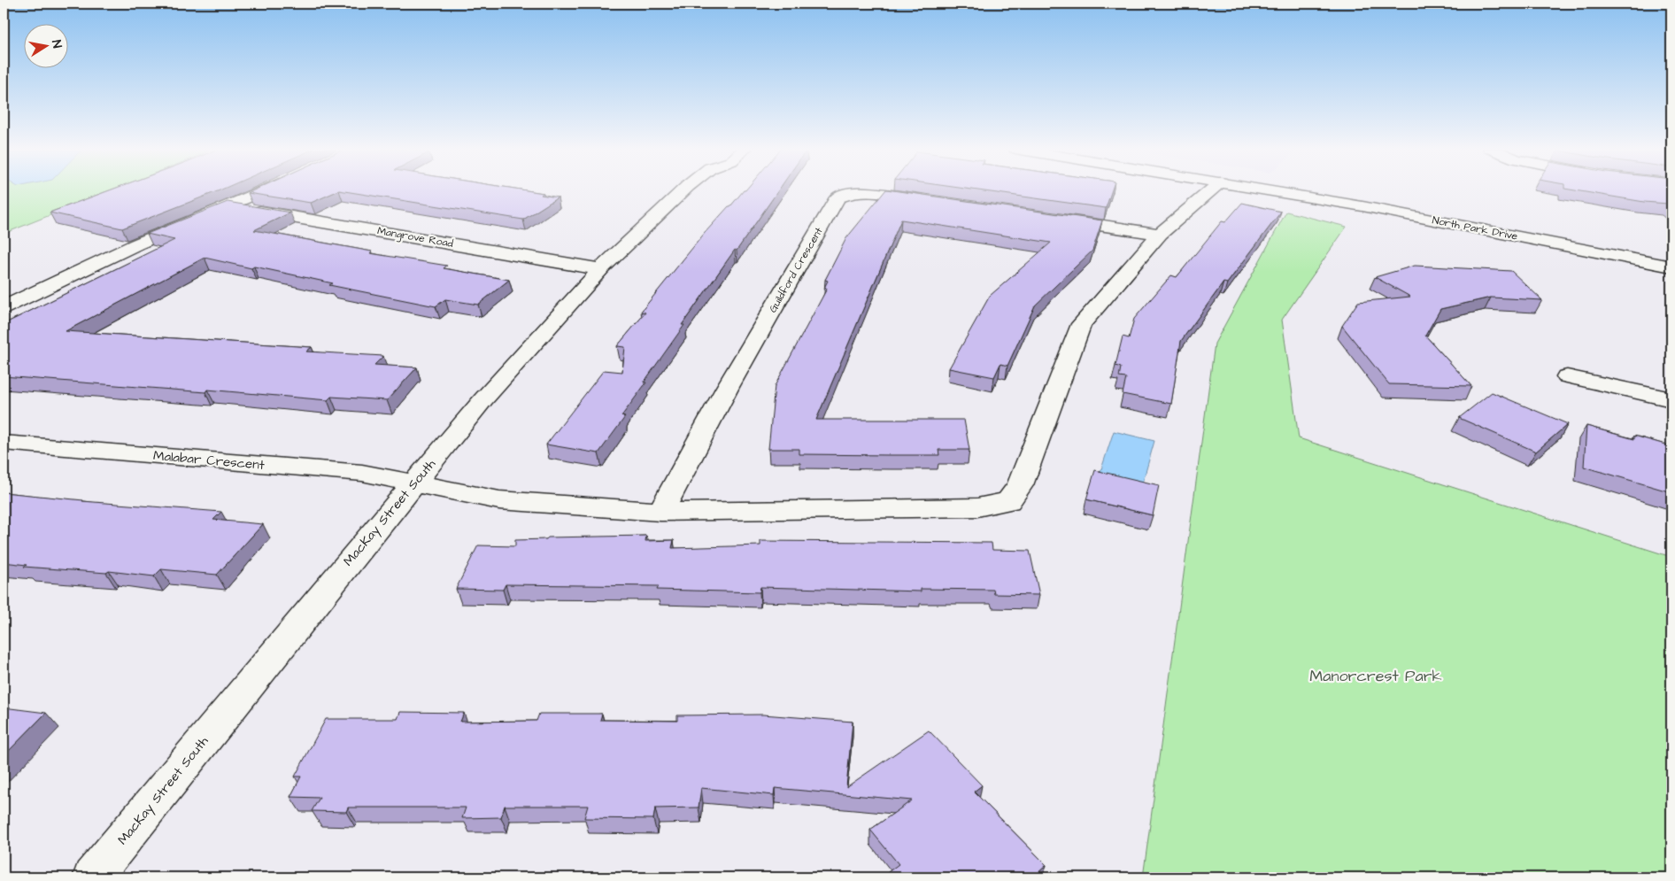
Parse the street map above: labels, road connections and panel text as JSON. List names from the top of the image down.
{
  "streets": {
    "street": [
      "North Park Drive",
      "Mangrove Road",
      "Guildford Crescent",
      "Malabar Crescent",
      "MacKay Street South"
    ]
  },
  "crossings": [
    ["Mangrove Road", "MacKay Street South"],
    ["Malabar Crescent", "MacKay Street South"]
  ],
  "parks": ["Manorcrest Park"],
  "north": "right"
}
